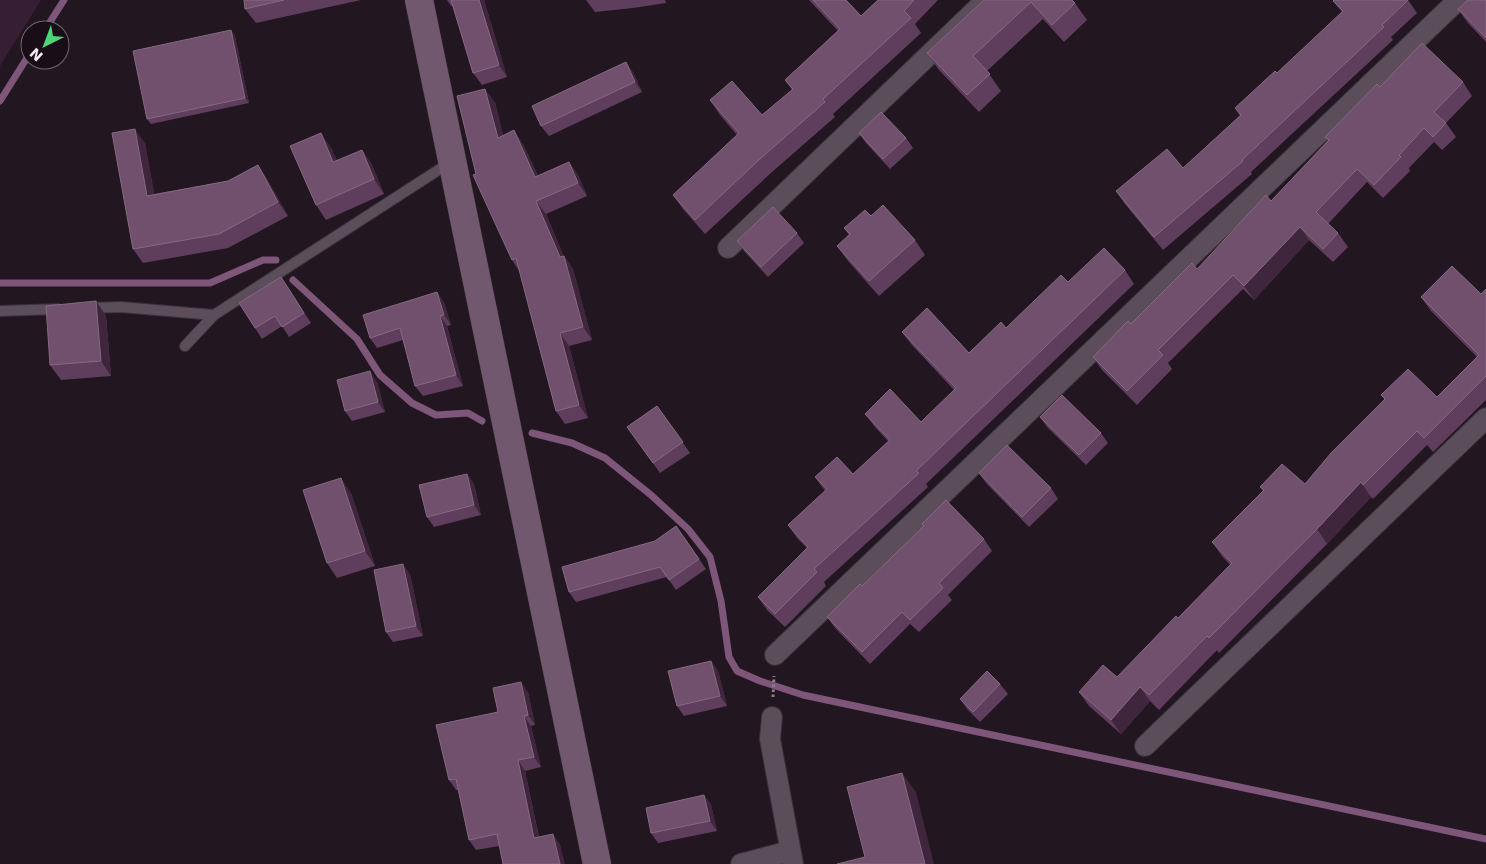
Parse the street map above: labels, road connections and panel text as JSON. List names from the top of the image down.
{
  "north": "bottom left"
}
